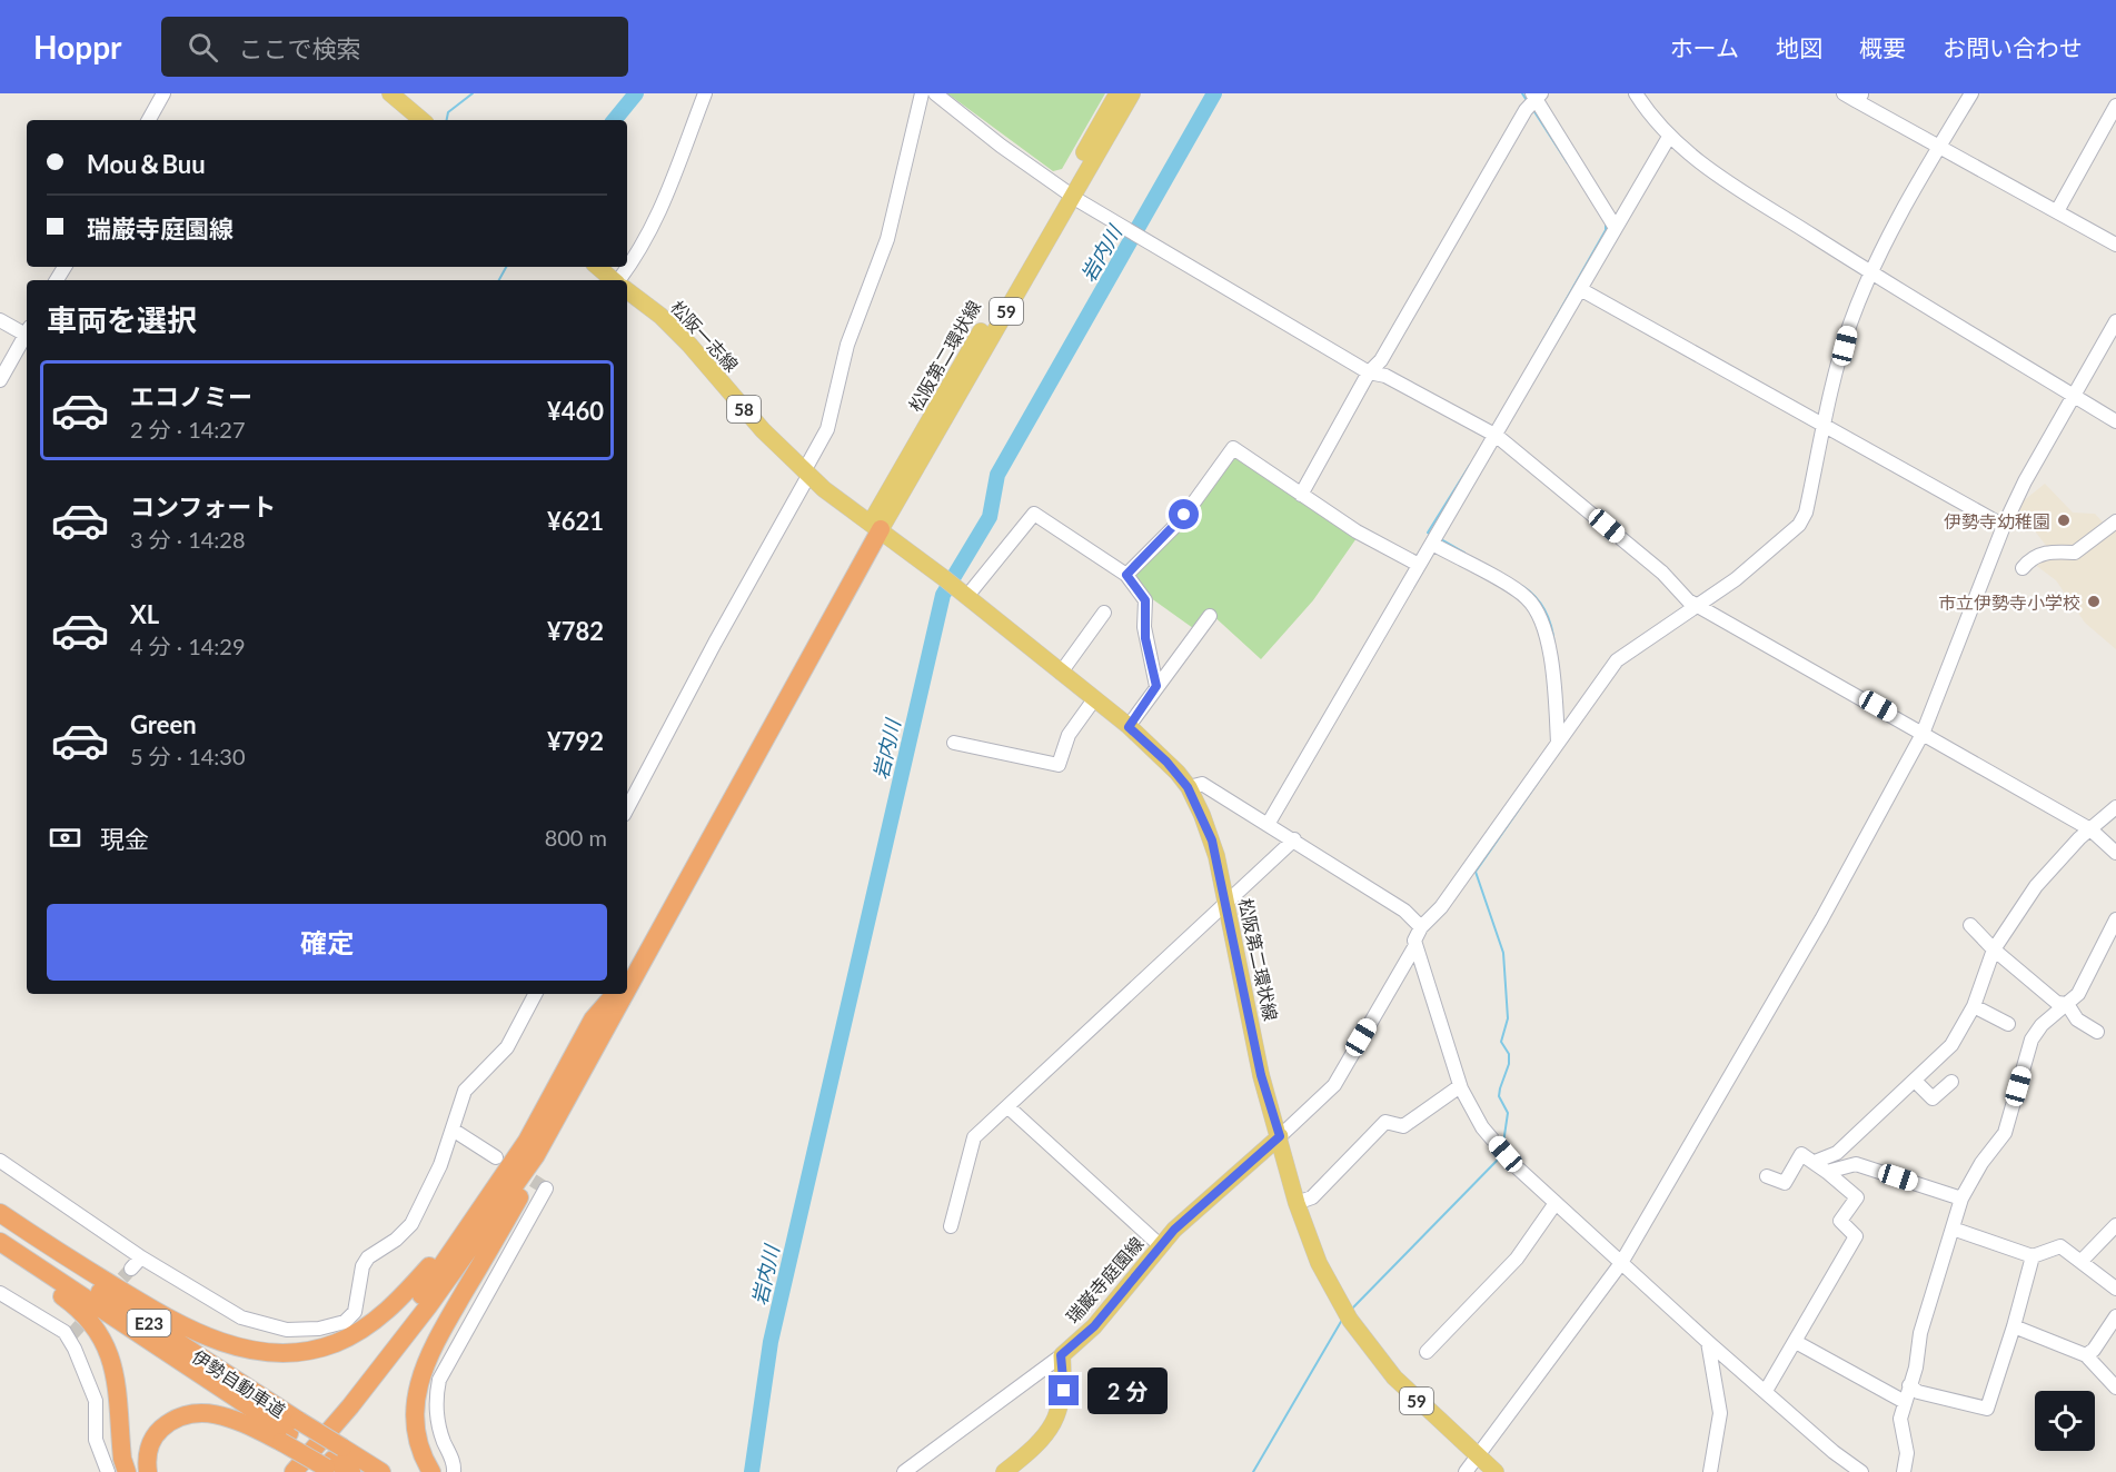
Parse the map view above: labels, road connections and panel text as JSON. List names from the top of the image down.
{
  "streets": {
    "highway": ["E23", "伊勢自動車道"],
    "main road": [
      "59",
      "松阪一志線",
      "松阪第二環状線",
      "58",
      "瑞巌寺庭園線"
    ]
  },
  "crossings": [
    ["松阪一志線", "松阪第二環状線"],
    ["松阪第二環状線", "瑞巌寺庭園線"]
  ],
  "water": ["岩内川"],
  "places": ["伊勢寺幼稚園", "市立伊勢寺小学校"],
  "page": {
    "header": "Hoppr",
    "search": "ここで検索",
    "nav": [
      "ホーム",
      "地図",
      "概要",
      "お問い合わせ"
    ],
    "banner": ["Mou＆Buu", "瑞巌寺庭園線"],
    "heading": "車両を選択",
    "list": [
      {
        "name": "エコノミー",
        "note": "2 分 · 14:27",
        "value": "¥460"
      },
      {
        "name": "コンフォート",
        "note": "3 分 · 14:28",
        "value": "¥621"
      },
      {
        "name": "XL",
        "note": "4 分 · 14:29",
        "value": "¥782"
      },
      {
        "name": "Green",
        "note": "5 分 · 14:30",
        "value": "¥792"
      }
    ],
    "pay": ["現金", "800 m"],
    "buttons": "確定",
    "bubble": "2 分"
  }
}
